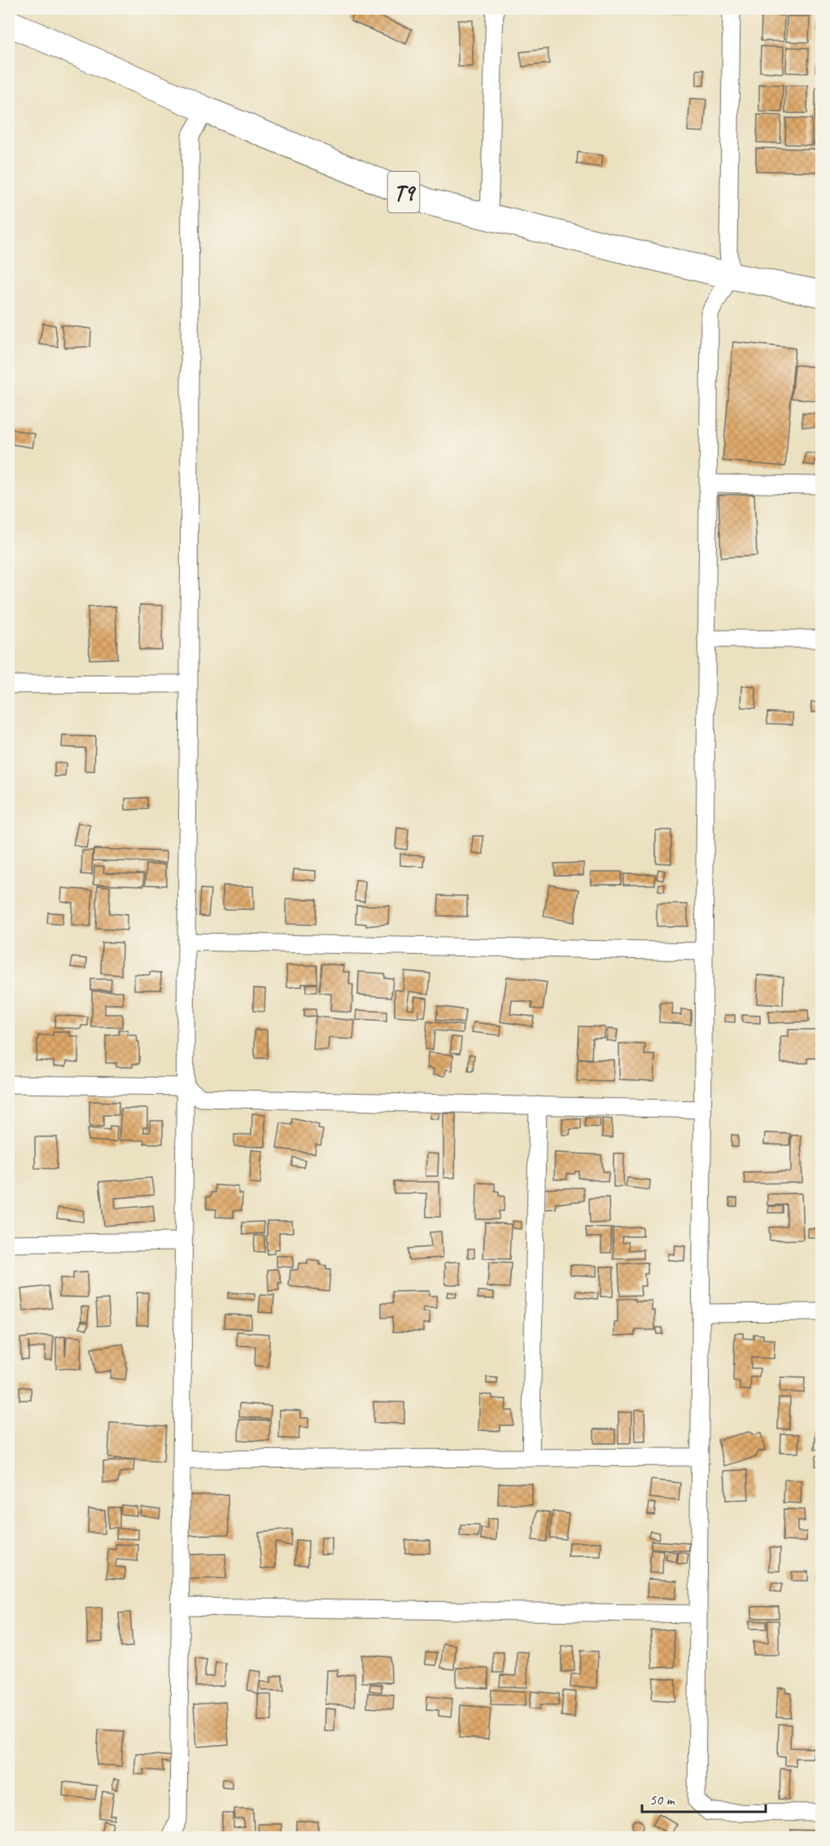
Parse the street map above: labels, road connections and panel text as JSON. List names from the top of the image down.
{
  "streets": {
    "highway": ["T9"]
  },
  "scale_bar": "50 m"
}
